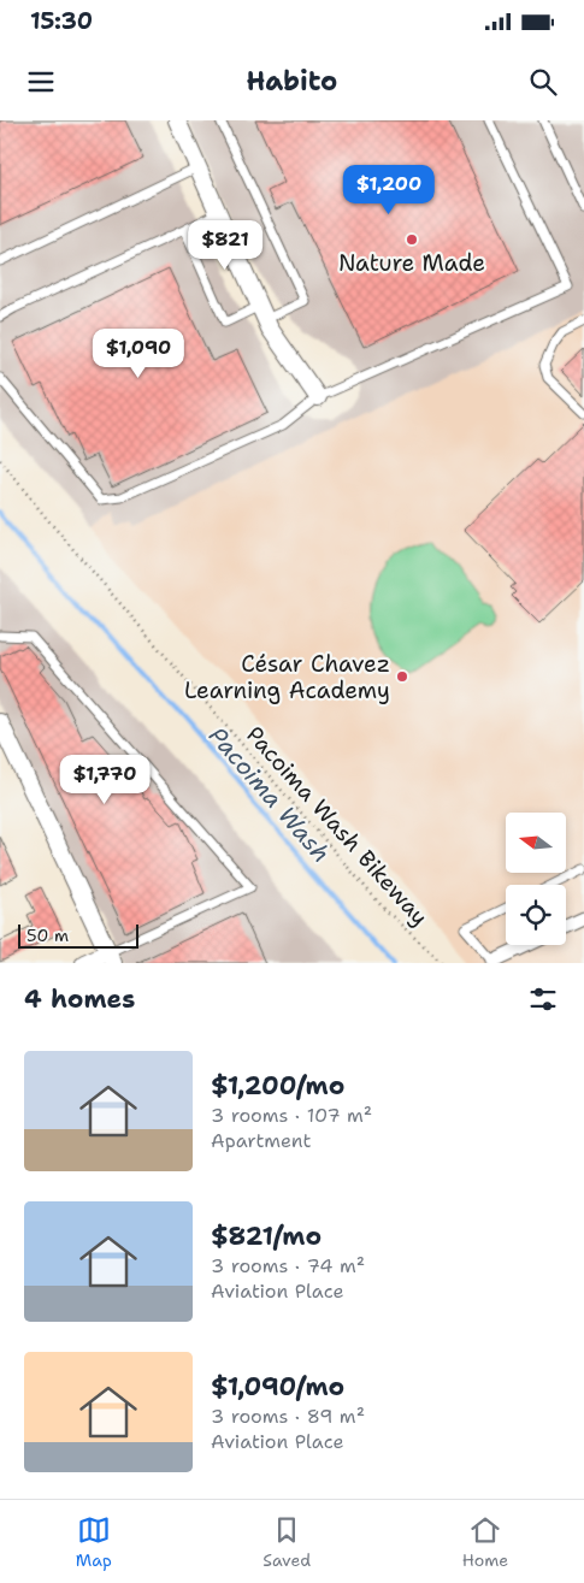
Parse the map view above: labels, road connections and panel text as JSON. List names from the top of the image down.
{
  "streets": {
    "path": ["Pacoima Wash Bikeway"]
  },
  "water": ["Pacoima Wash"],
  "places": ["Nature Made", "César Chavez Learning Academy"],
  "scale_bar": "50 m",
  "north": "left",
  "page": {
    "status": "15:30",
    "header": "Habito",
    "price": [
      "$1,200",
      "$821",
      "$1,090",
      "$1,770"
    ],
    "scale": "50 m",
    "heading": "4 homes",
    "list": [
      {
        "name": "$1,200/mo",
        "note": "3 rooms · 107 m² · Apartment"
      },
      {
        "name": "$821/mo",
        "note": "3 rooms · 74 m² · Aviation Place"
      },
      {
        "name": "$1,090/mo",
        "note": "3 rooms · 89 m² · Aviation Place"
      }
    ],
    "tabs": ["Map", "Saved", "Home"]
  }
}
